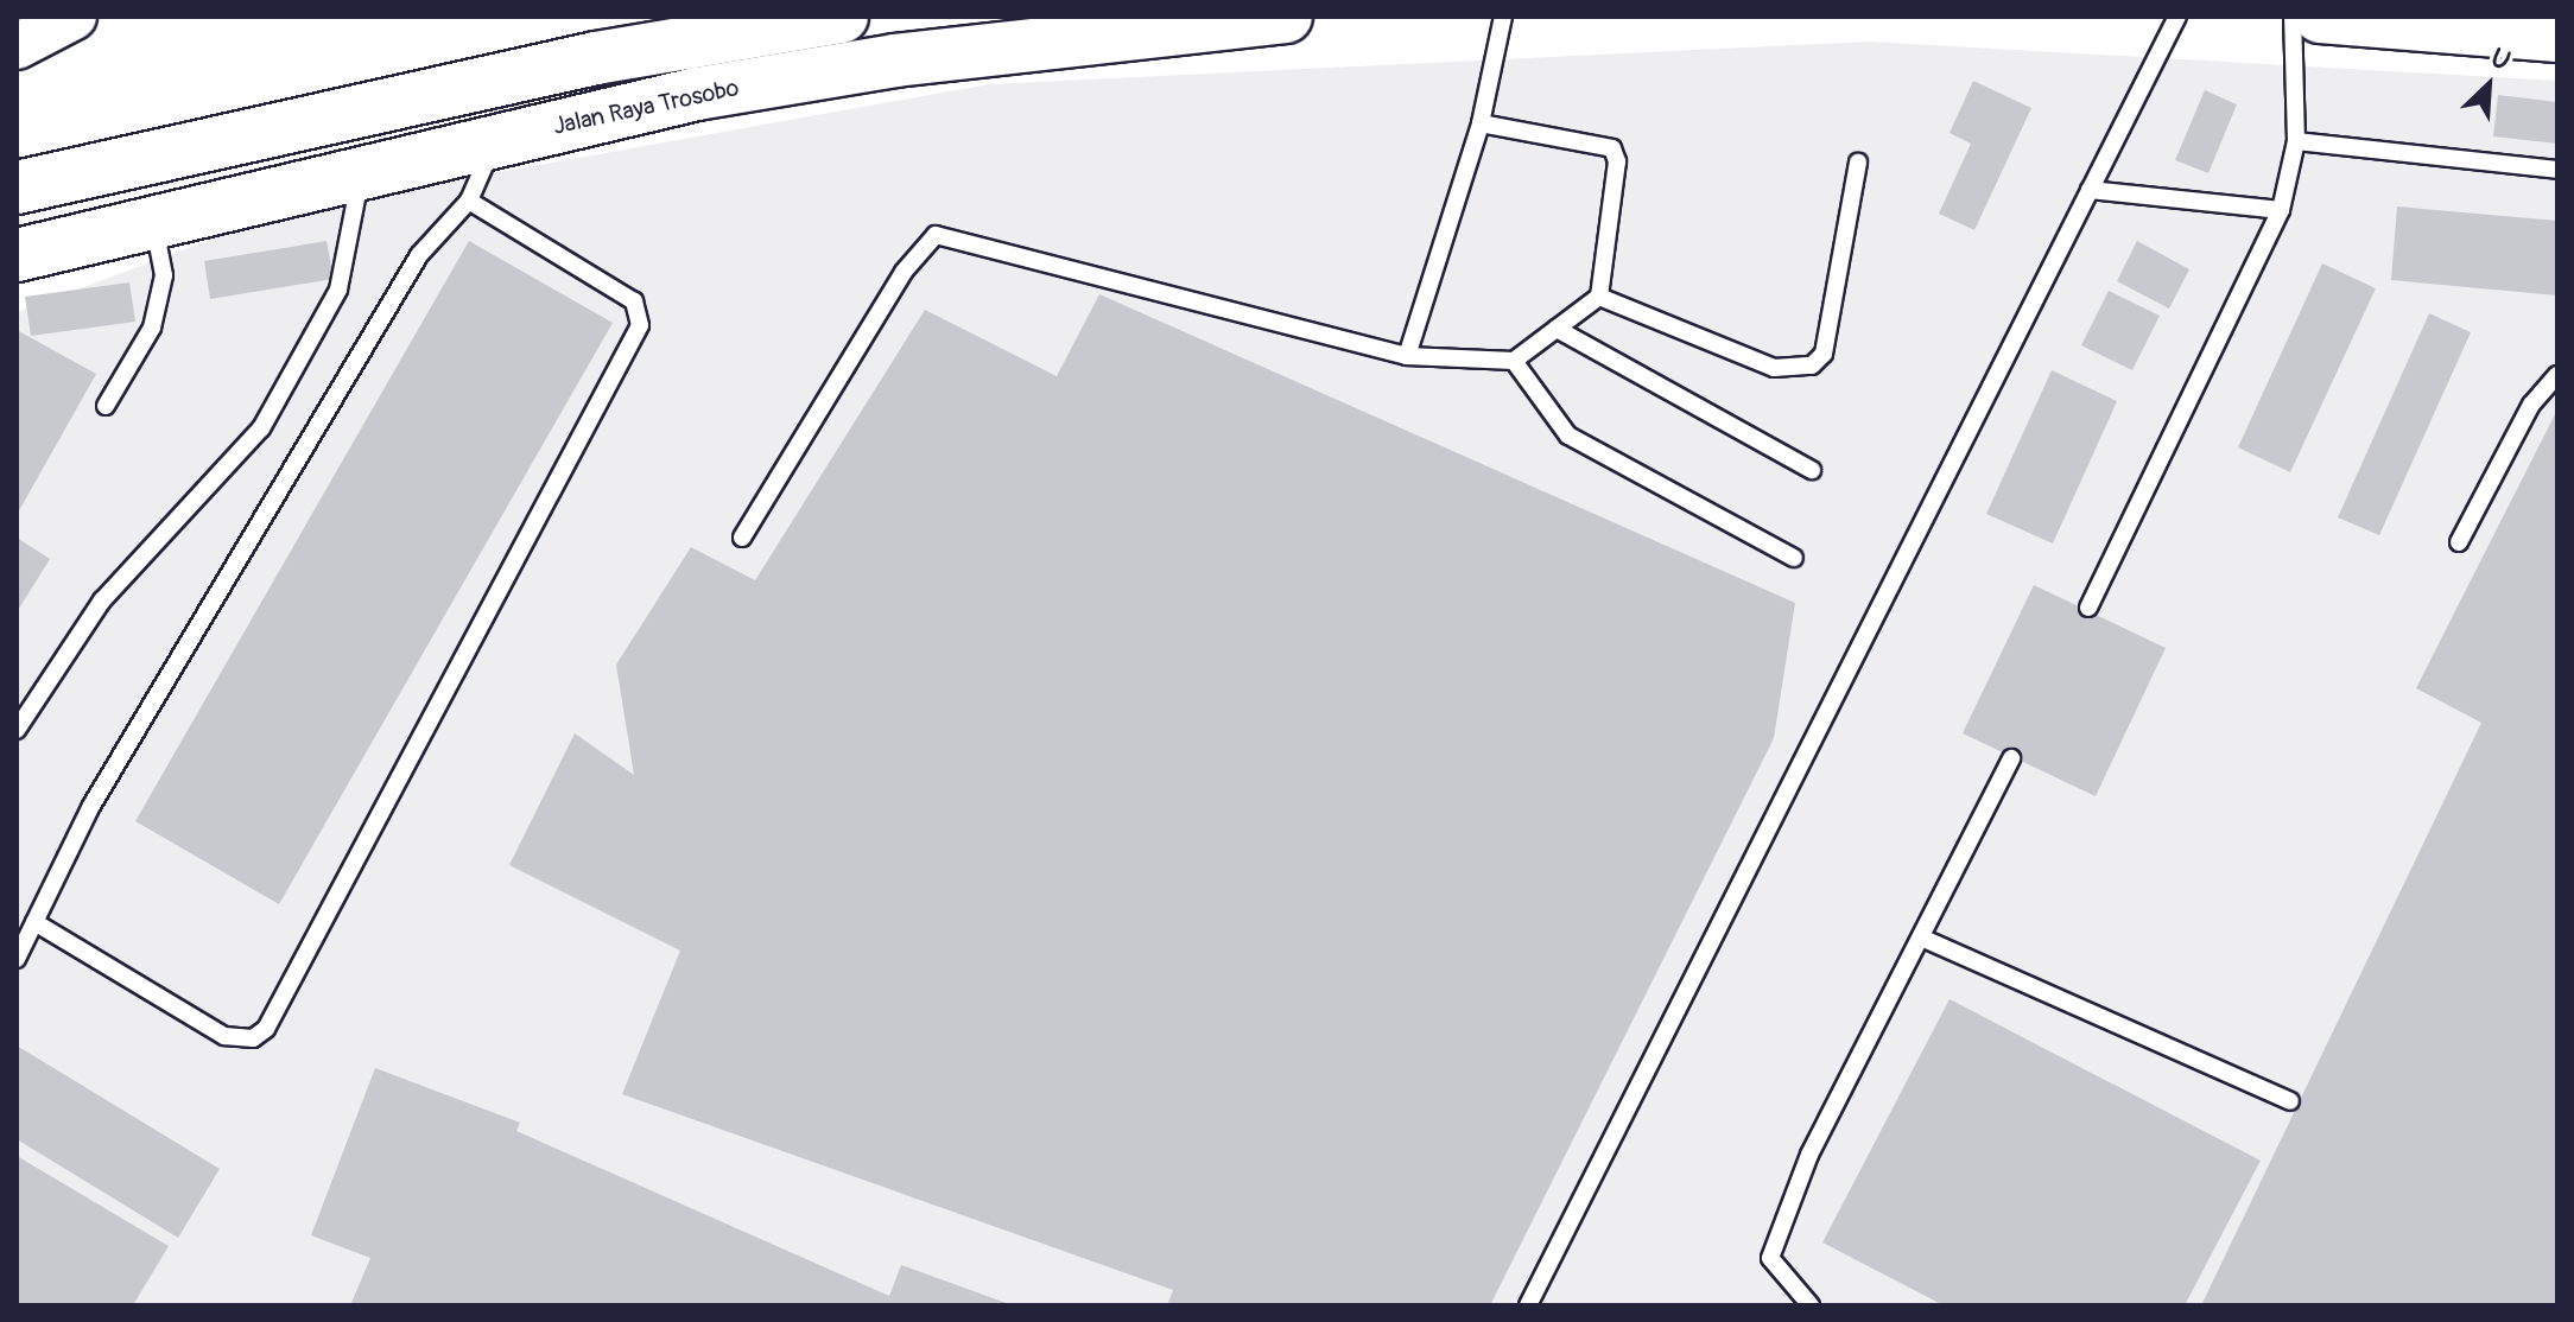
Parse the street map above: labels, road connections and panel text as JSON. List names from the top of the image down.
{
  "streets": {
    "highway": ["Jalan Raya Trosobo"]
  },
  "north": "top right"
}
